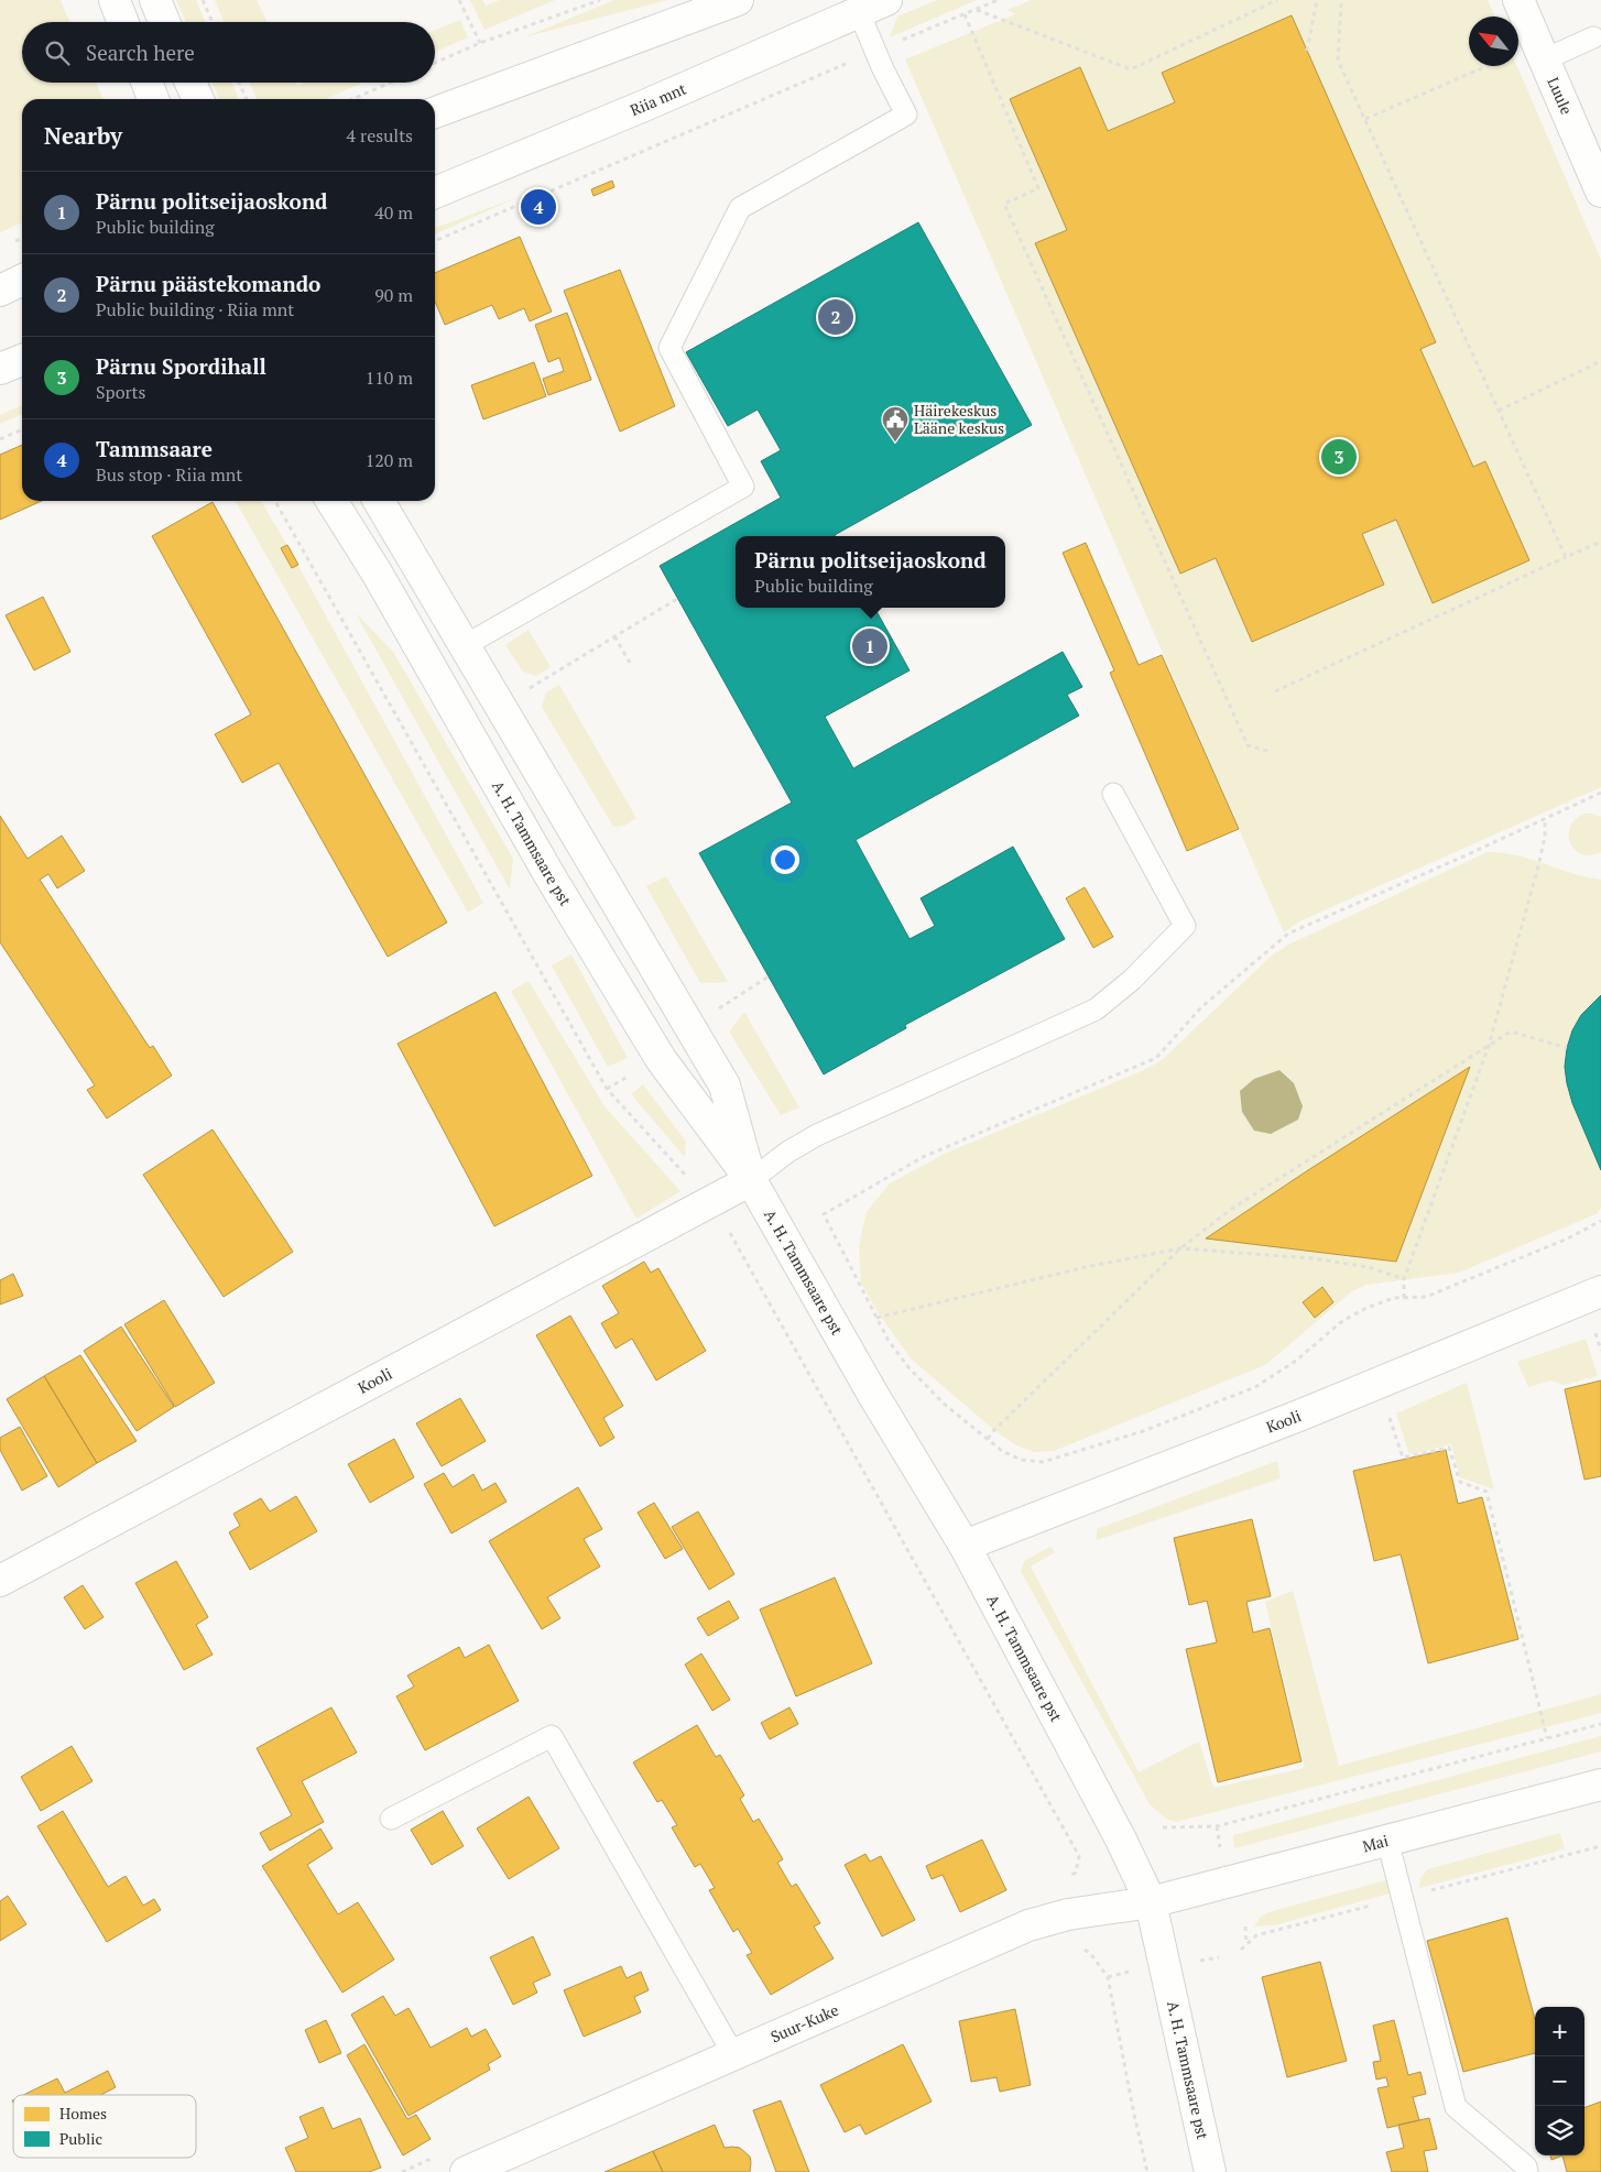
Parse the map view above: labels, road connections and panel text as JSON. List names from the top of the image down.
{
  "streets": {
    "street": [
      "Luule",
      "Riia mnt",
      "A. H. Tammsaare pst",
      "Kooli",
      "Mai",
      "Suur-Kuke"
    ]
  },
  "crossings": [
    ["A. H. Tammsaare pst", "Kooli"],
    ["A. H. Tammsaare pst", "Mai"],
    ["A. H. Tammsaare pst", "Suur-Kuke"],
    ["Mai", "Suur-Kuke"]
  ],
  "places": {
    "public building": ["Häirekeskus Lääne keskus"]
  },
  "legend": ["Homes", "Public"],
  "north": "top left",
  "page": {
    "search": "Search here",
    "heading": ["Nearby", "4 results"],
    "list": [
      {
        "mark": "1",
        "name": "Pärnu politseijaoskond",
        "note": "Public building",
        "value": "40 m"
      },
      {
        "mark": "2",
        "name": "Pärnu päästekomando",
        "note": "Public building · Riia mnt",
        "value": "90 m"
      },
      {
        "mark": "3",
        "name": "Pärnu Spordihall",
        "note": "Sports",
        "value": "110 m"
      },
      {
        "mark": "4",
        "name": "Tammsaare",
        "note": "Bus stop · Riia mnt",
        "value": "120 m"
      }
    ],
    "pins": [
      "4",
      "2",
      "3",
      "1"
    ],
    "popup": ["Pärnu politseijaoskond", "Public building"],
    "map_buttons": ["+", "−"]
  }
}
